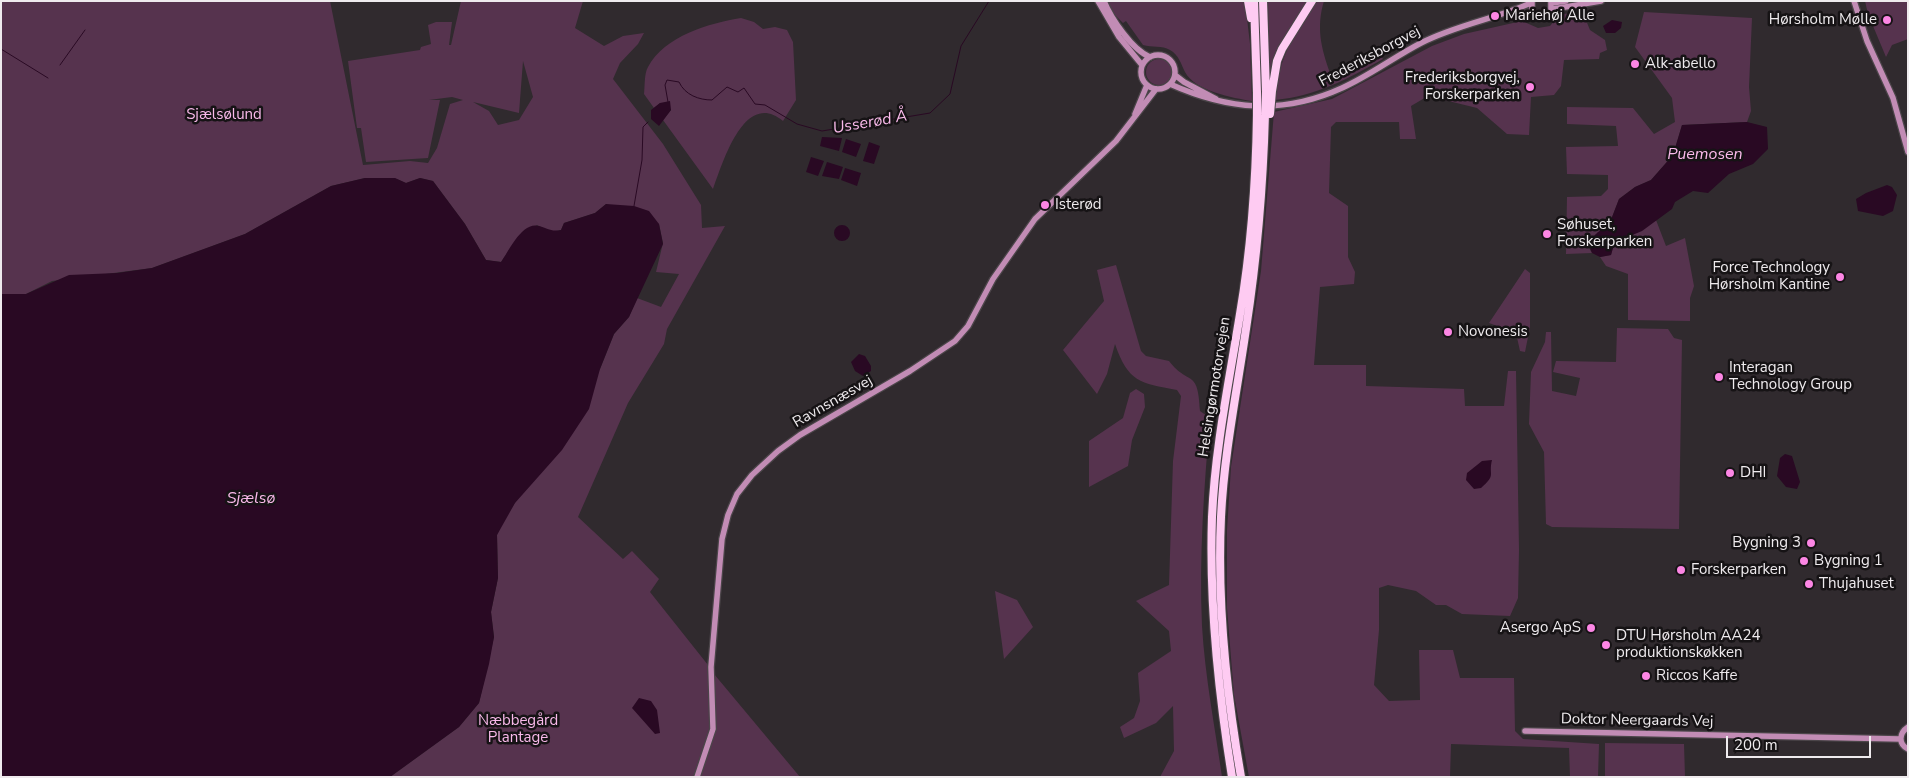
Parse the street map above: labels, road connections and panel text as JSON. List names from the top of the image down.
{
  "streets": {
    "highway": ["Helsingørmotorvejen"],
    "main road": ["Frederiksborgvej", "Ravnsnæsvej", "Doktor Neergaards Vej"]
  },
  "crossings": [
    ["Frederiksborgvej", "Ravnsnæsvej"]
  ],
  "water": ["Usserød Å", "Puemosen", "Sjælsø"],
  "parks": ["Sjælsølund", "Næbbegård Plantage"],
  "places": [
    "Mariehøj Alle",
    "Hørsholm Mølle",
    "Alk-abello",
    "Frederiksborgvej, Forskerparken",
    "Isterød",
    "Søhuset, Forskerparken",
    "Force Technology Hørsholm Kantine",
    "Novonesis",
    "Interagan Technology Group",
    "DHI",
    "Bygning 3",
    "Bygning 1",
    "Forskerparken",
    "Thujahuset",
    "Asergo ApS",
    "DTU Hørsholm AA24 produktionskøkken",
    "Riccos Kaffe"
  ],
  "scale_bar": "200 m"
}
